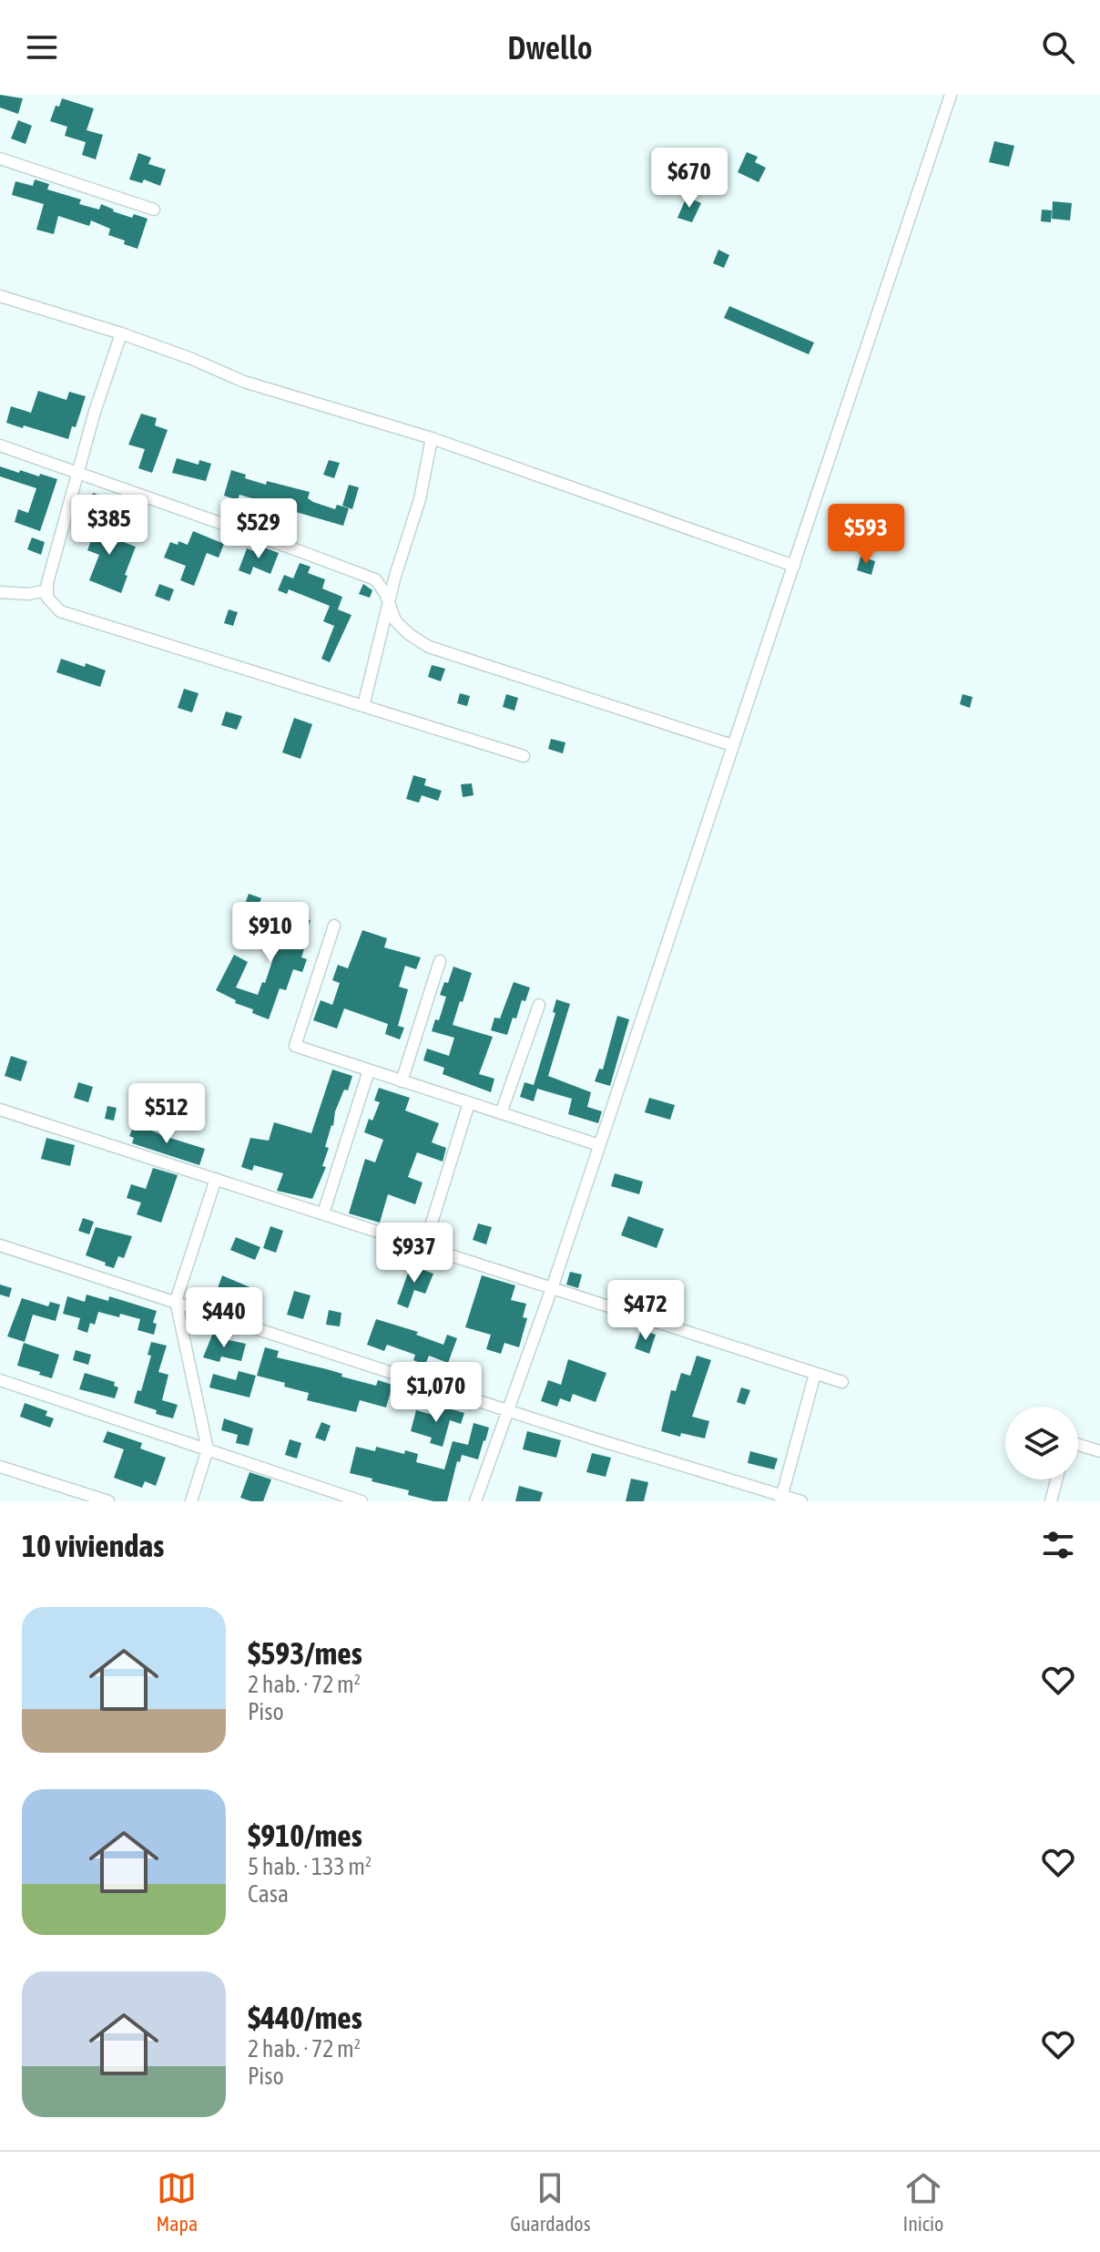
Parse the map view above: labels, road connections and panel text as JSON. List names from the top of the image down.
{
  "page": {
    "header": "Dwello",
    "price": [
      "$670",
      "$385",
      "$529",
      "$593",
      "$910",
      "$512",
      "$937",
      "$472",
      "$440",
      "$1,070"
    ],
    "heading": "10 viviendas",
    "list": [
      {
        "name": "$593/mes",
        "note": "2 hab. · 72 m² · Piso"
      },
      {
        "name": "$910/mes",
        "note": "5 hab. · 133 m² · Casa"
      },
      {
        "name": "$440/mes",
        "note": "2 hab. · 72 m² · Piso"
      }
    ],
    "tabs": ["Mapa", "Guardados", "Inicio"]
  }
}
